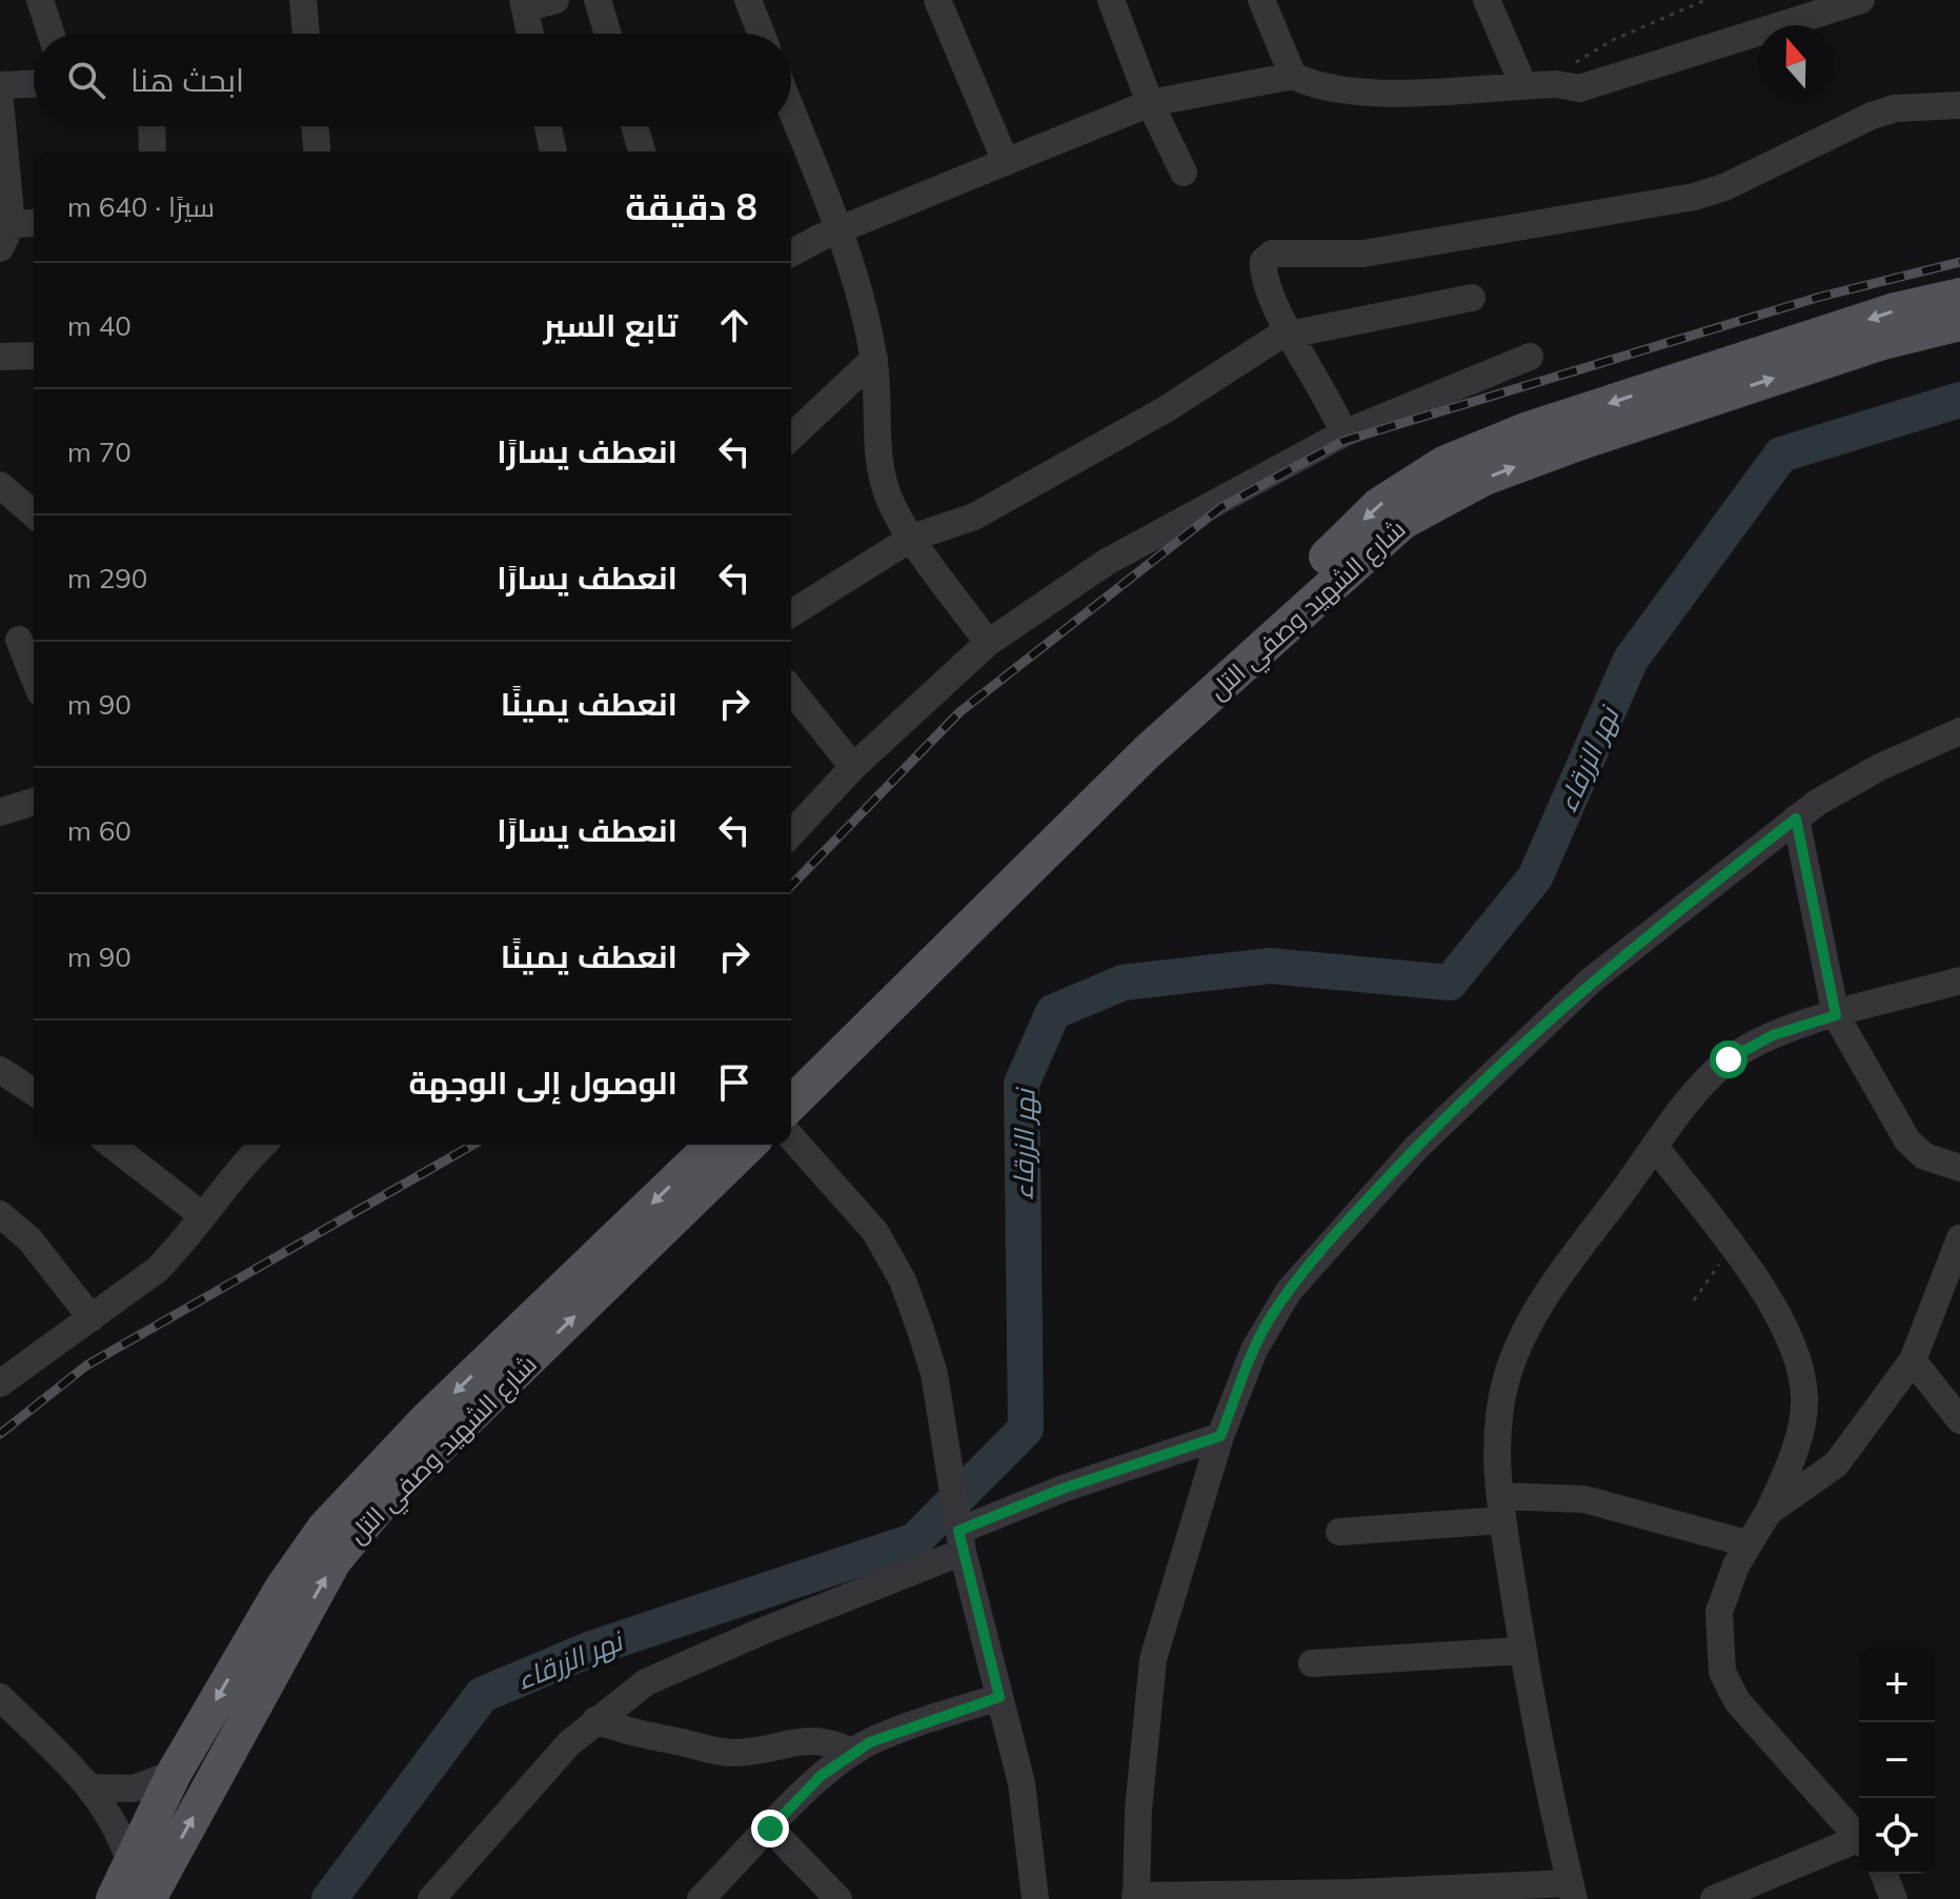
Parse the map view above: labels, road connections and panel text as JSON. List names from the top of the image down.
{
  "streets": {
    "main road": ["شارع الشهيد وصفي التل"]
  },
  "water": ["نهر الزرقاء"],
  "north": "top",
  "page": {
    "search": "ابحث هنا",
    "heading": ["8 دقيقة", "سيرًا · 640 m"],
    "list": [
      ["تابع السير", "40 m"],
      ["انعطف يسارًا", "70 m"],
      ["انعطف يسارًا", "290 m"],
      ["انعطف يمينًا", "90 m"],
      ["انعطف يسارًا", "60 m"],
      ["انعطف يمينًا", "90 m"],
      "الوصول إلى الوجهة"
    ],
    "map_buttons": ["+", "−"]
  }
}
